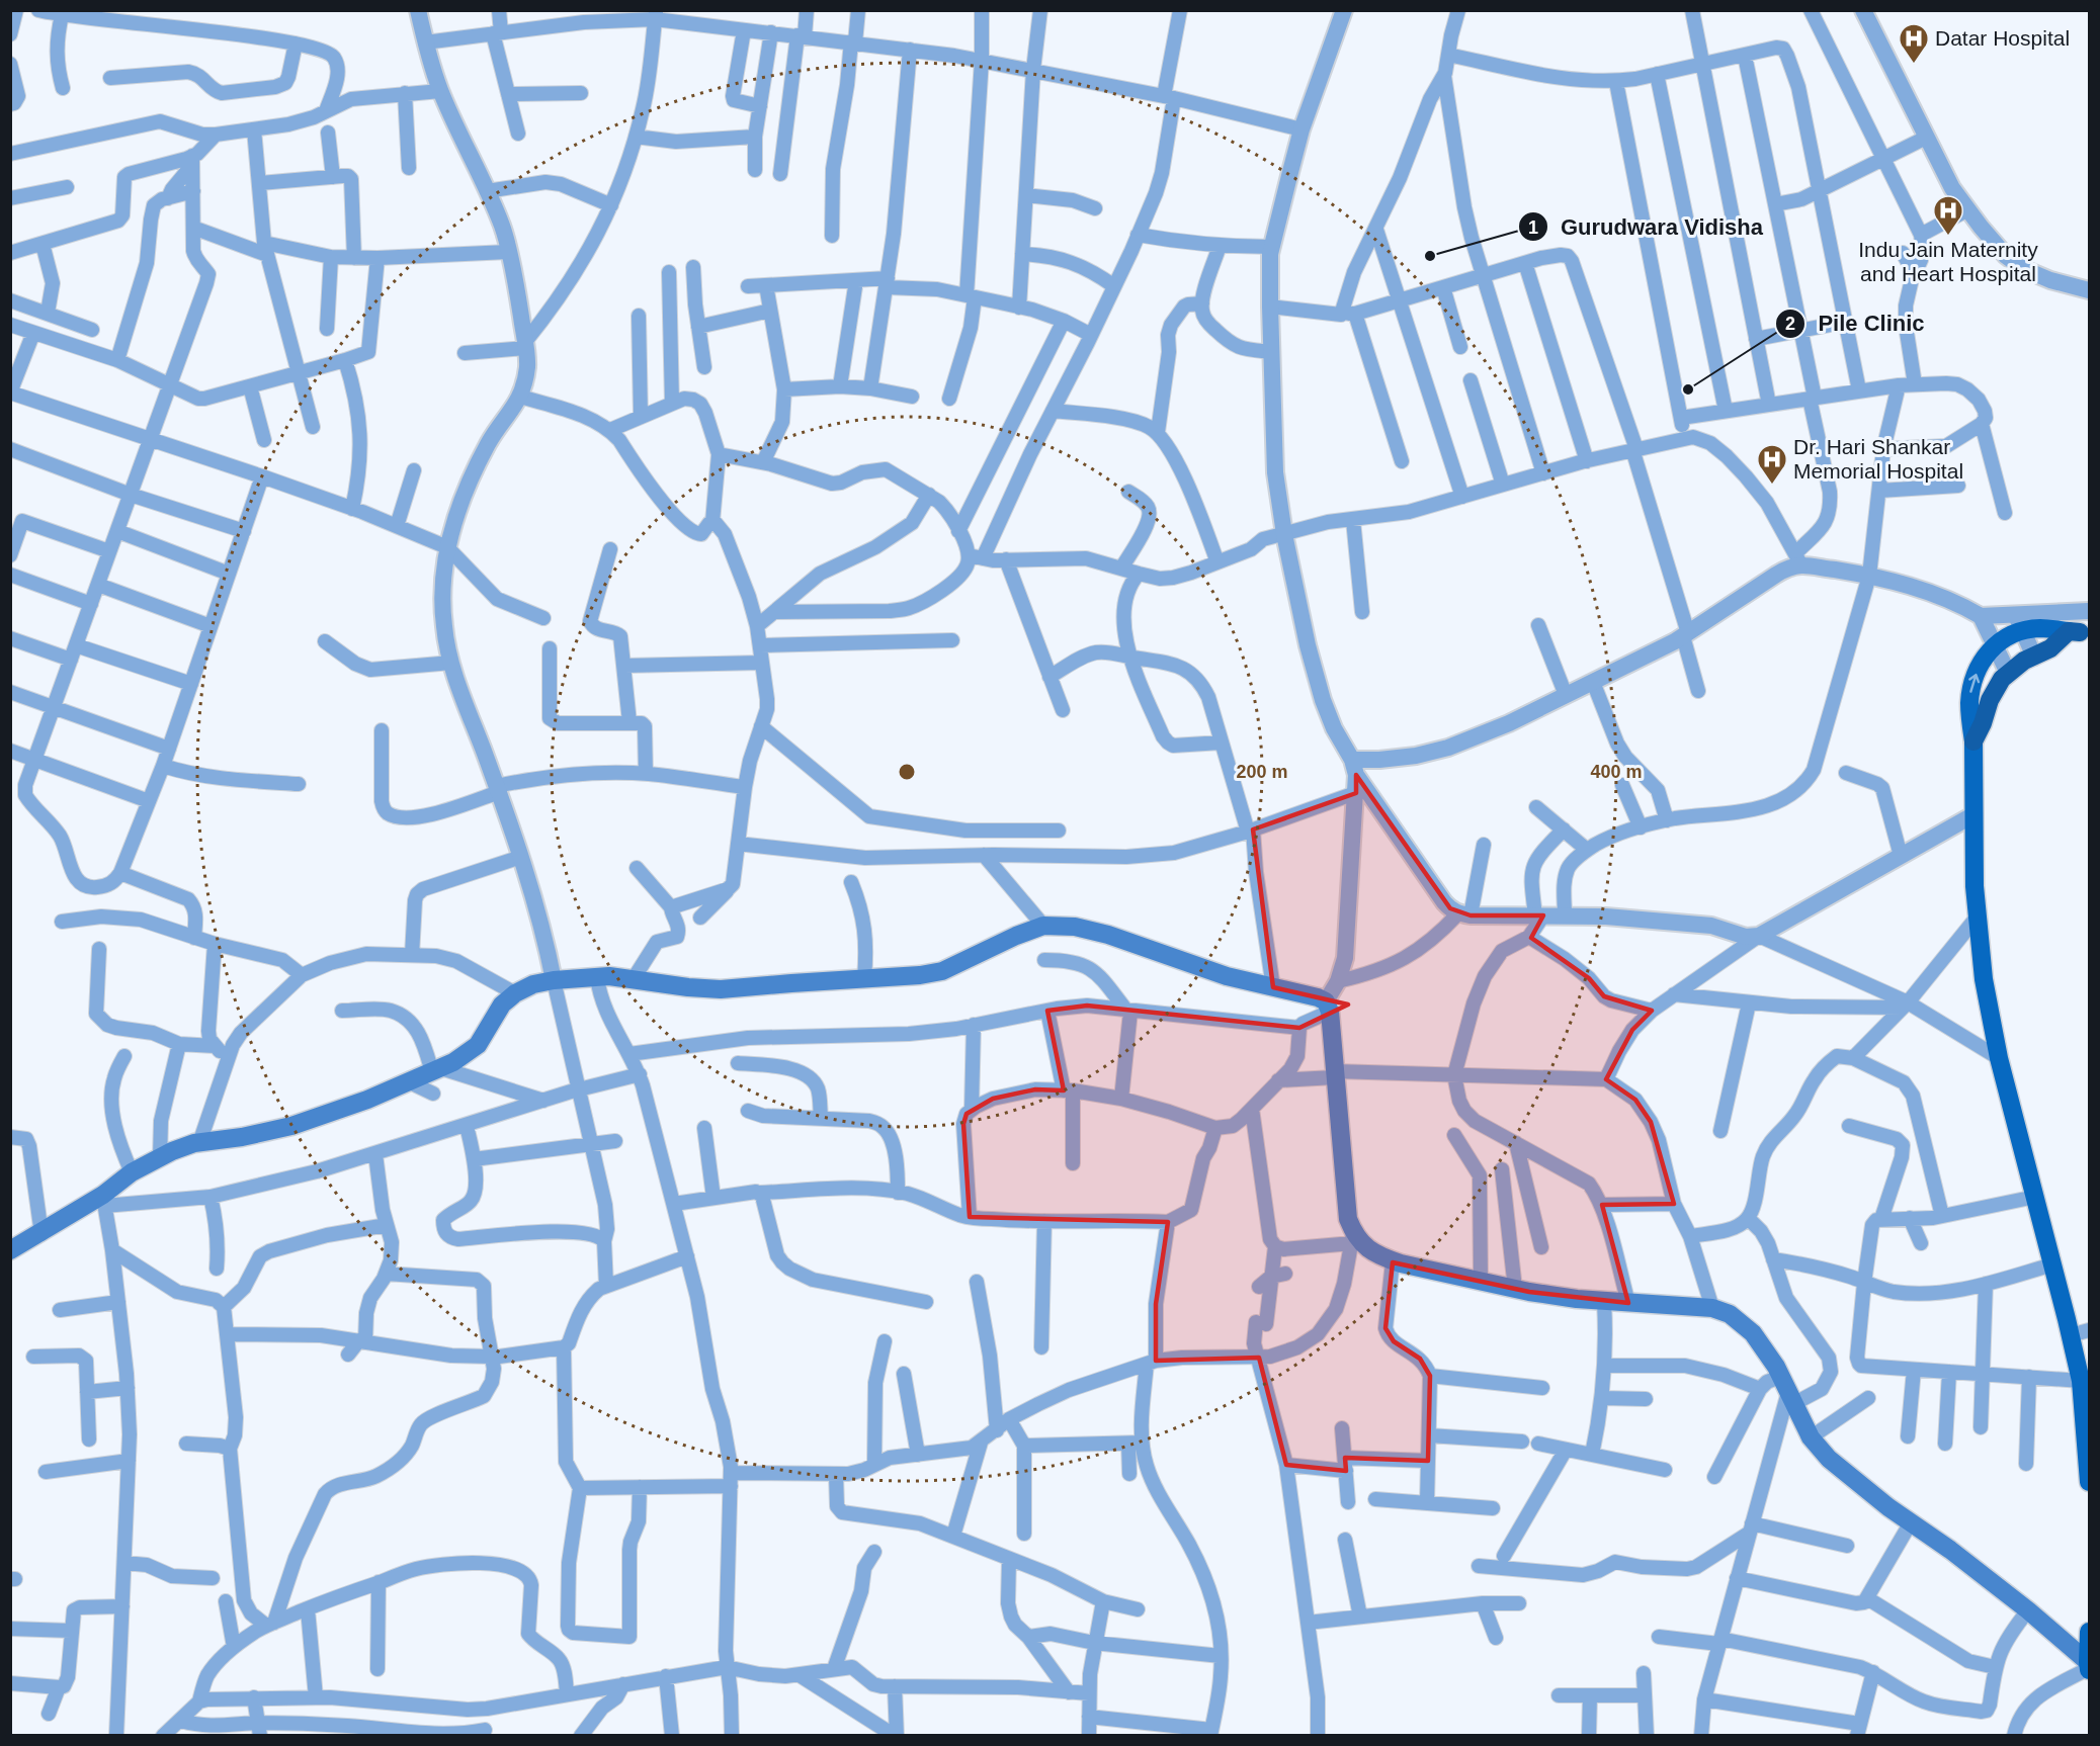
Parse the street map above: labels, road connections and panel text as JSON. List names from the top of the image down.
{
  "places": {
    "hospital": ["Datar Hospital", "Indu Jain Maternity and Heart Hospital", "Dr. Hari Shankar Memorial Hospital"],
    "other": ["Gurudwara Vidisha", "Pile Clinic"]
  },
  "rings": ["200 m", "400 m"]
}
